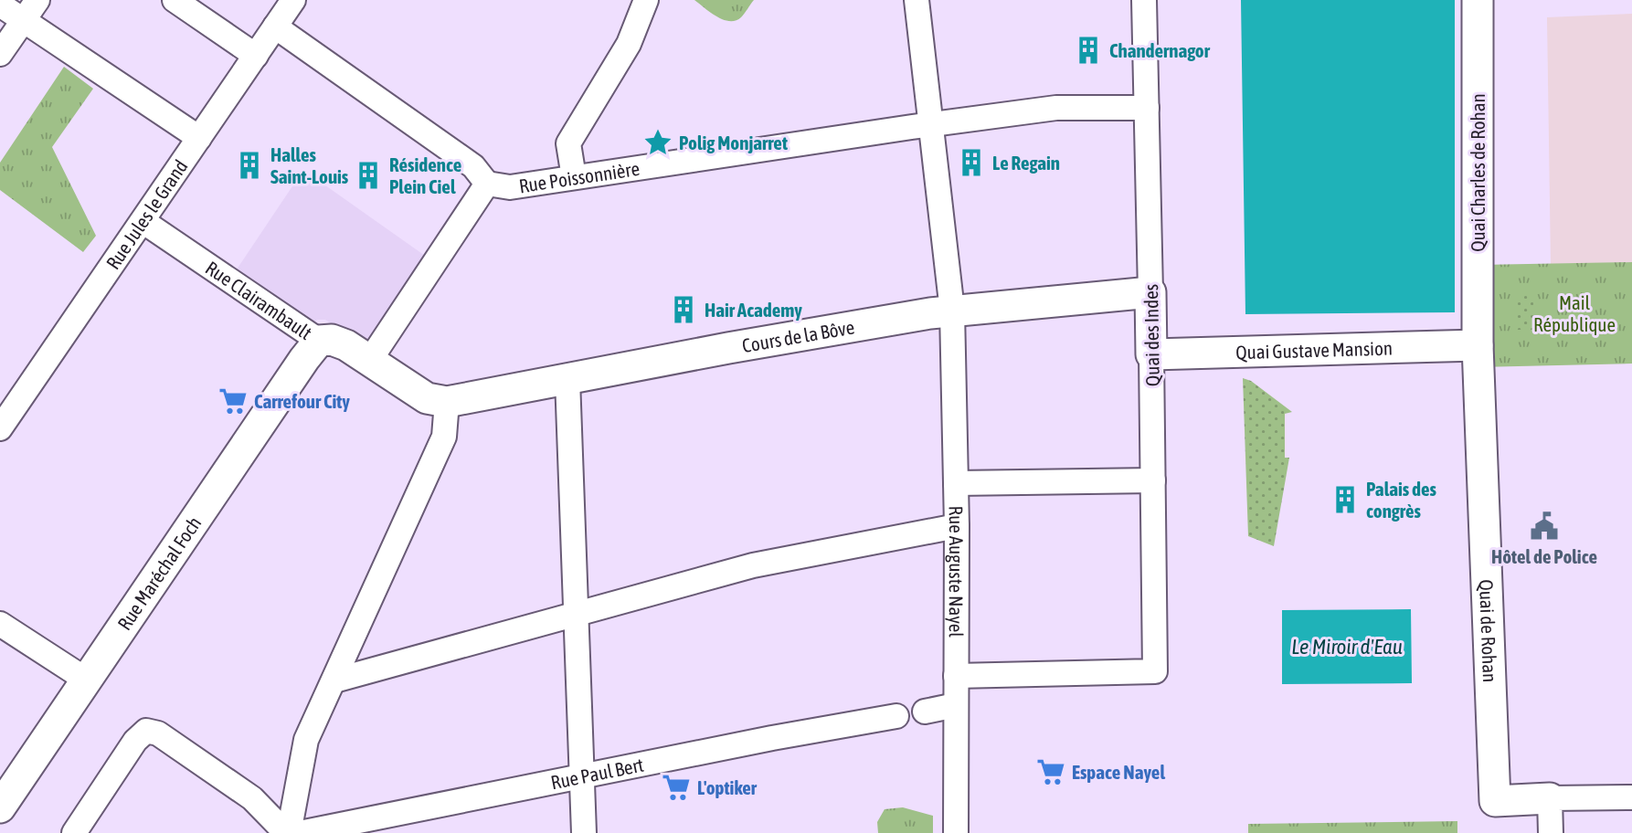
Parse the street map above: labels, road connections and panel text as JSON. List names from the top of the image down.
{
  "streets": {
    "street": [
      "Quai Charles de Rohan",
      "Rue Poissonnière",
      "Rue Jules le Grand",
      "Rue Clairambault",
      "Quai des Indes",
      "Cours de la Bôve",
      "Quai Gustave Mansion",
      "Rue Auguste Nayel",
      "Rue Maréchal Foch",
      "Quai de Rohan",
      "Rue Paul Bert"
    ]
  },
  "crossings": [
    ["Quai Charles de Rohan", "Quai Gustave Mansion"],
    ["Quai Charles de Rohan", "Quai de Rohan"],
    ["Rue Poissonnière", "Quai des Indes"],
    ["Rue Poissonnière", "Rue Auguste Nayel"],
    ["Rue Jules le Grand", "Rue Clairambault"],
    ["Rue Clairambault", "Cours de la Bôve"],
    ["Rue Clairambault", "Rue Maréchal Foch"],
    ["Quai des Indes", "Cours de la Bôve"],
    ["Quai des Indes", "Quai Gustave Mansion"],
    ["Quai des Indes", "Rue Auguste Nayel"],
    ["Cours de la Bôve", "Rue Auguste Nayel"],
    ["Quai Gustave Mansion", "Quai de Rohan"]
  ],
  "water": ["Le Miroir d'Eau"],
  "parks": ["Mail République"],
  "places": {
    "building": [
      "Chandernagor",
      "Le Regain",
      "Halles Saint-Louis",
      "Résidence Plein Ciel",
      "Hair Academy",
      "Palais des congrès"
    ],
    "place": ["Polig Monjarret"],
    "supermarket": ["Carrefour City", "Espace Nayel", "L'optiker"],
    "public building": ["Hôtel de Police"]
  }
}
